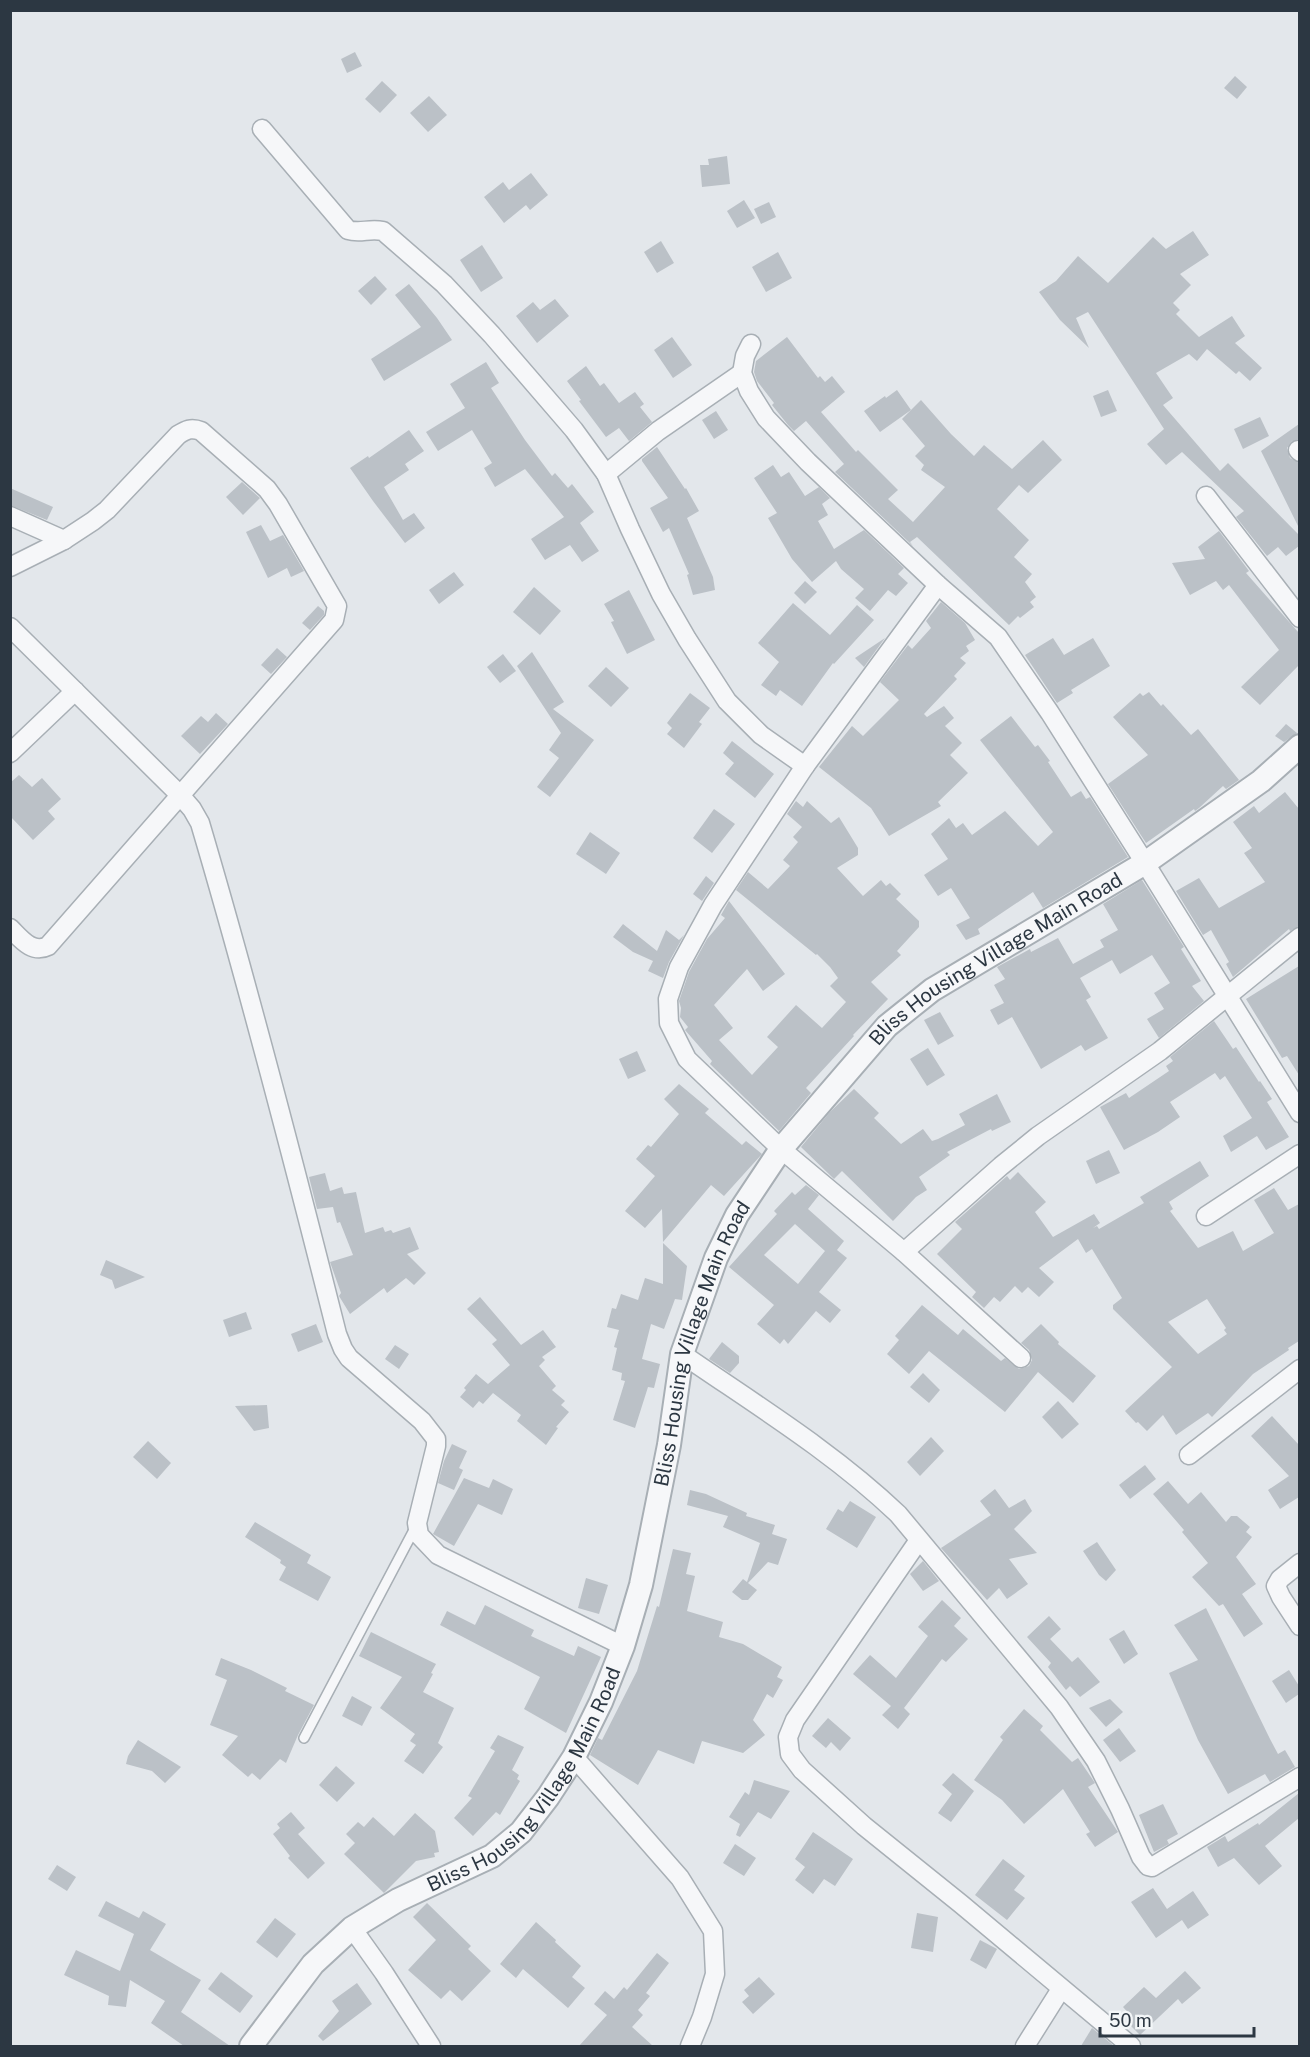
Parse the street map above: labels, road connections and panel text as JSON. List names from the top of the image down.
{
  "streets": {
    "street": ["Bliss Housing Village Main Road"]
  },
  "scale_bar": "50 m"
}
